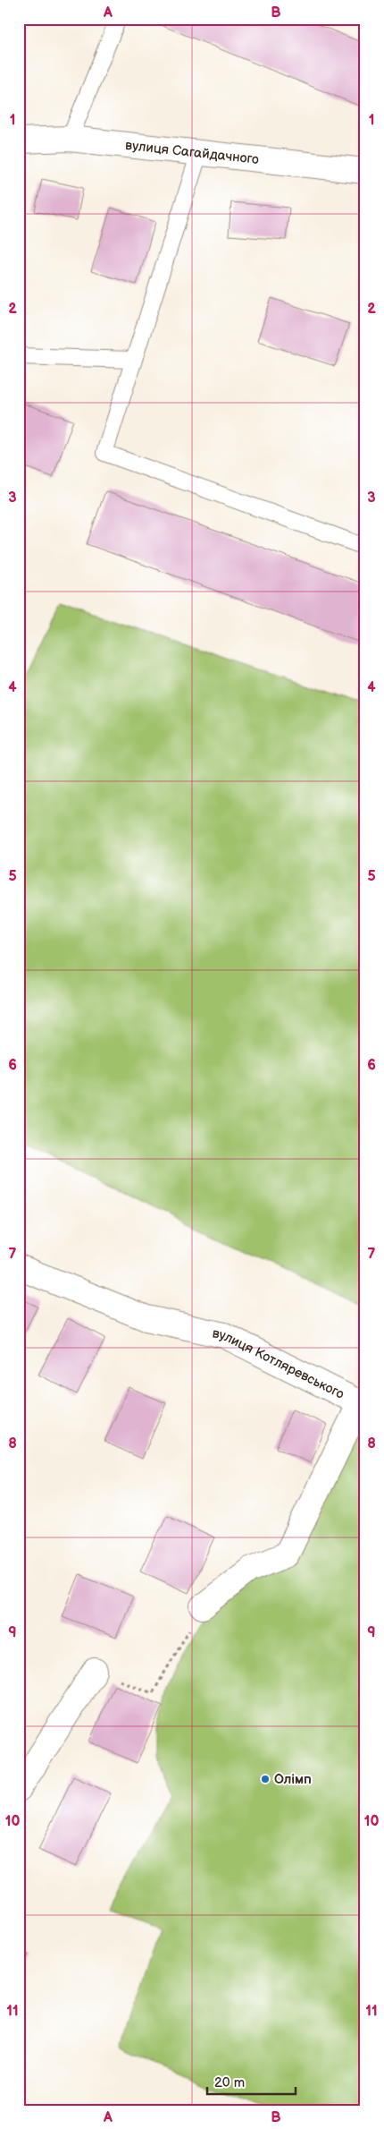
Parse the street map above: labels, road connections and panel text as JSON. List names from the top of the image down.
{
  "streets": {
    "street": ["вулиця Сагайдачного", "вулиця Котляревського"]
  },
  "places": ["Олімп"],
  "scale_bar": "20 m",
  "grid": {
    "columns": ["A", "B"],
    "rows": [
      "1",
      "2",
      "3",
      "4",
      "5",
      "6",
      "7",
      "8",
      "9",
      "10",
      "11"
    ]
  }
}
